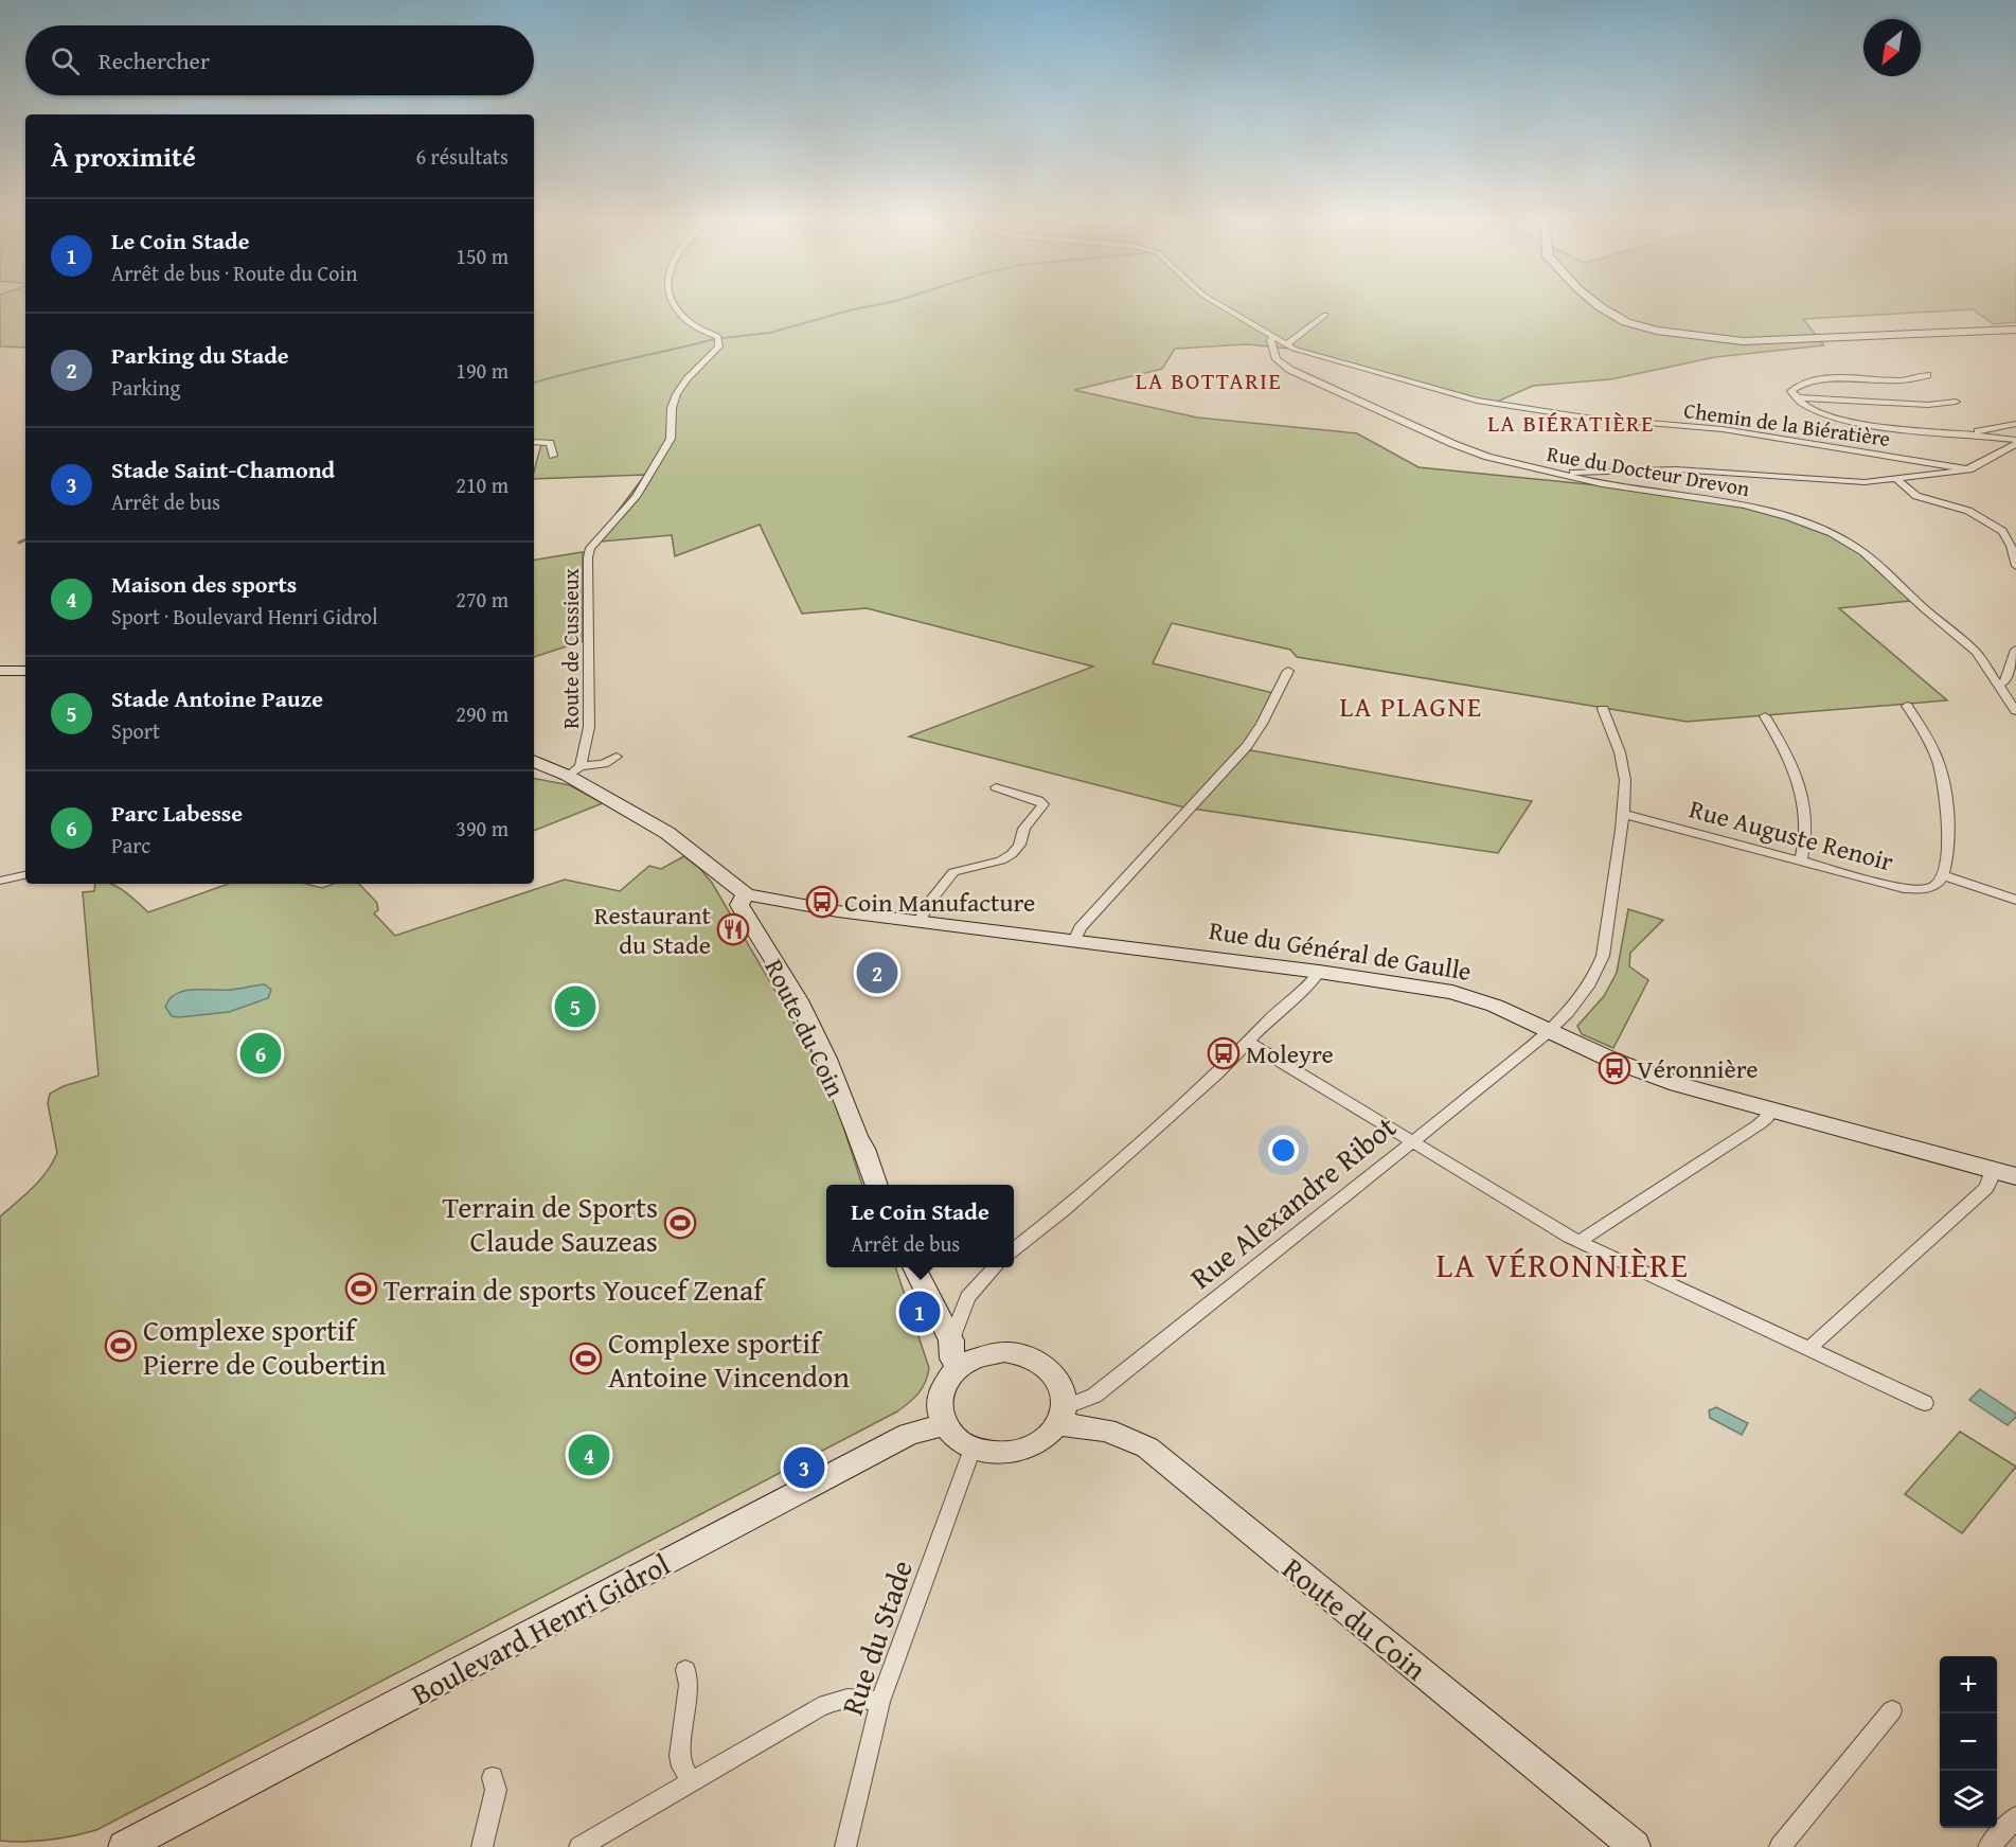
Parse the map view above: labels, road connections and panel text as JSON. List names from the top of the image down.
{
  "streets": {
    "street": [
      "Chemin de la Biératière",
      "Rue du Docteur Drevon",
      "Route de Cussieux",
      "Rue Auguste Renoir",
      "Rue du Général de Gaulle",
      "Route du Coin",
      "Rue Alexandre Ribot",
      "Boulevard Henri Gidrol",
      "Rue du Stade"
    ]
  },
  "crossings": [
    ["Chemin de la Biératière", "Rue du Docteur Drevon"],
    ["Rue Auguste Renoir", "Rue Alexandre Ribot"],
    ["Rue du Général de Gaulle", "Route du Coin"],
    ["Rue du Général de Gaulle", "Rue Alexandre Ribot"],
    ["Route du Coin", "Rue Alexandre Ribot"],
    ["Route du Coin", "Boulevard Henri Gidrol"],
    ["Route du Coin", "Rue du Stade"],
    ["Rue Alexandre Ribot", "Boulevard Henri Gidrol"],
    ["Rue Alexandre Ribot", "Rue du Stade"],
    ["Boulevard Henri Gidrol", "Rue du Stade"]
  ],
  "districts": [
    "LA BOTTARIE",
    "LA BIÉRATIÈRE",
    "LA PLAGNE",
    "LA VÉRONNIÈRE"
  ],
  "places": {
    "bus stop": ["Coin Manufacture", "Moleyre", "Véronnière"],
    "restaurant": ["Restaurant du Stade"],
    "sports": [
      "Terrain de Sports Claude Sauzeas",
      "Terrain de sports Youcef Zenaf",
      "Complexe sportif Pierre de Coubertin",
      "Complexe sportif Antoine Vincendon"
    ]
  },
  "north": "bottom left",
  "page": {
    "search": "Rechercher",
    "heading": ["À proximité", "6 résultats"],
    "list": [
      {
        "mark": "1",
        "name": "Le Coin Stade",
        "note": "Arrêt de bus · Route du Coin",
        "value": "150 m"
      },
      {
        "mark": "2",
        "name": "Parking du Stade",
        "note": "Parking",
        "value": "190 m"
      },
      {
        "mark": "3",
        "name": "Stade Saint-Chamond",
        "note": "Arrêt de bus",
        "value": "210 m"
      },
      {
        "mark": "4",
        "name": "Maison des sports",
        "note": "Sport · Boulevard Henri Gidrol",
        "value": "270 m"
      },
      {
        "mark": "5",
        "name": "Stade Antoine Pauze",
        "note": "Sport",
        "value": "290 m"
      },
      {
        "mark": "6",
        "name": "Parc Labesse",
        "note": "Parc",
        "value": "390 m"
      }
    ],
    "pins": [
      "2",
      "5",
      "6",
      "1",
      "4",
      "3"
    ],
    "popup": ["Le Coin Stade", "Arrêt de bus"],
    "map_buttons": ["+", "−"]
  }
}
